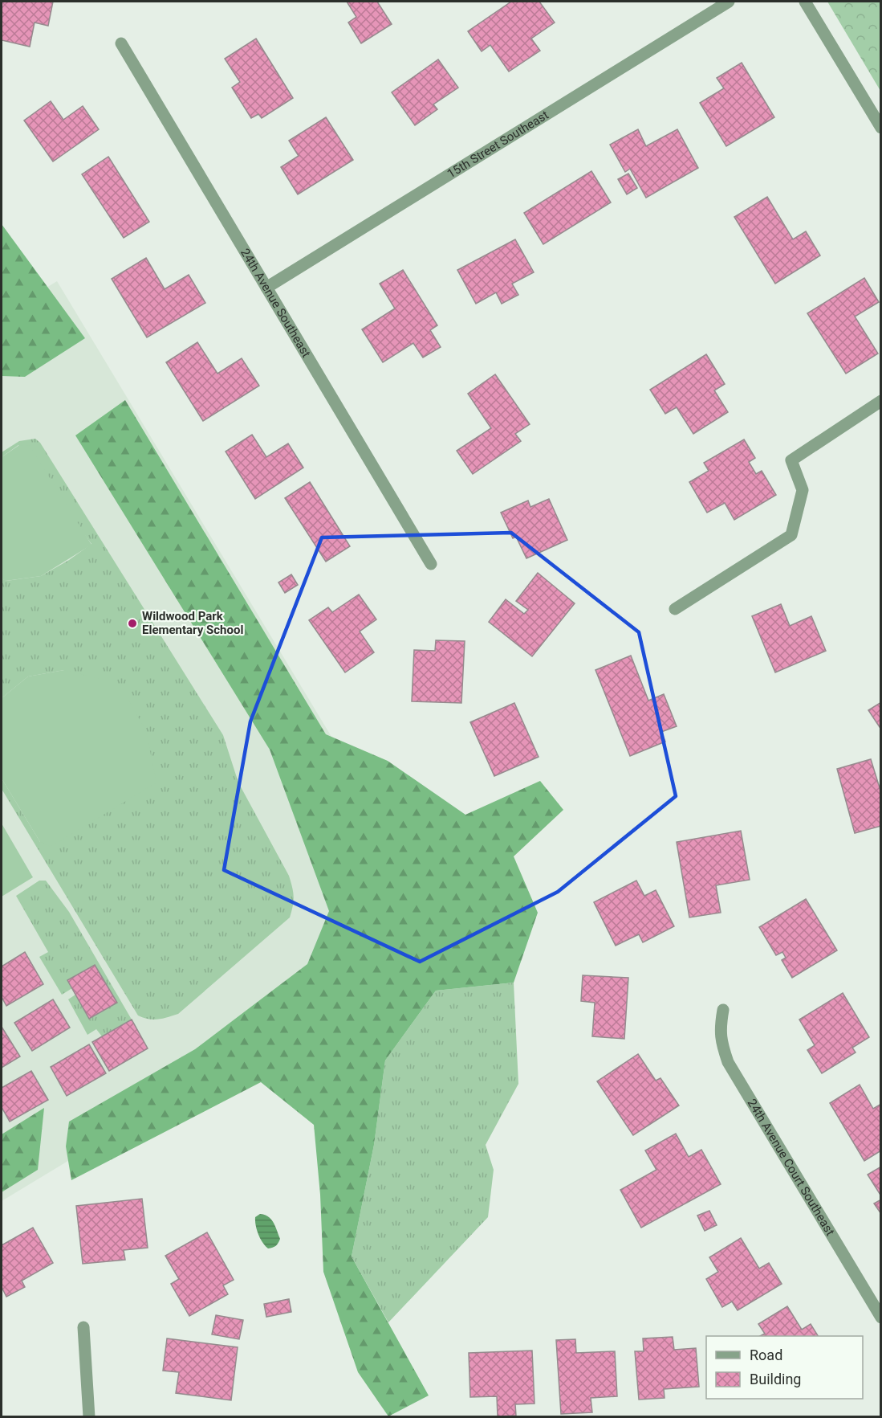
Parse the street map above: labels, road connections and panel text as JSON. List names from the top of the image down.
{
  "streets": {
    "street": ["15th Street Southeast", "24th Avenue Southeast", "24th Avenue Court Southeast"]
  },
  "crossings": [
    ["15th Street Southeast", "24th Avenue Southeast"]
  ],
  "places": ["Wildwood Park Elementary School"],
  "legend": ["Road", "Building"]
}
